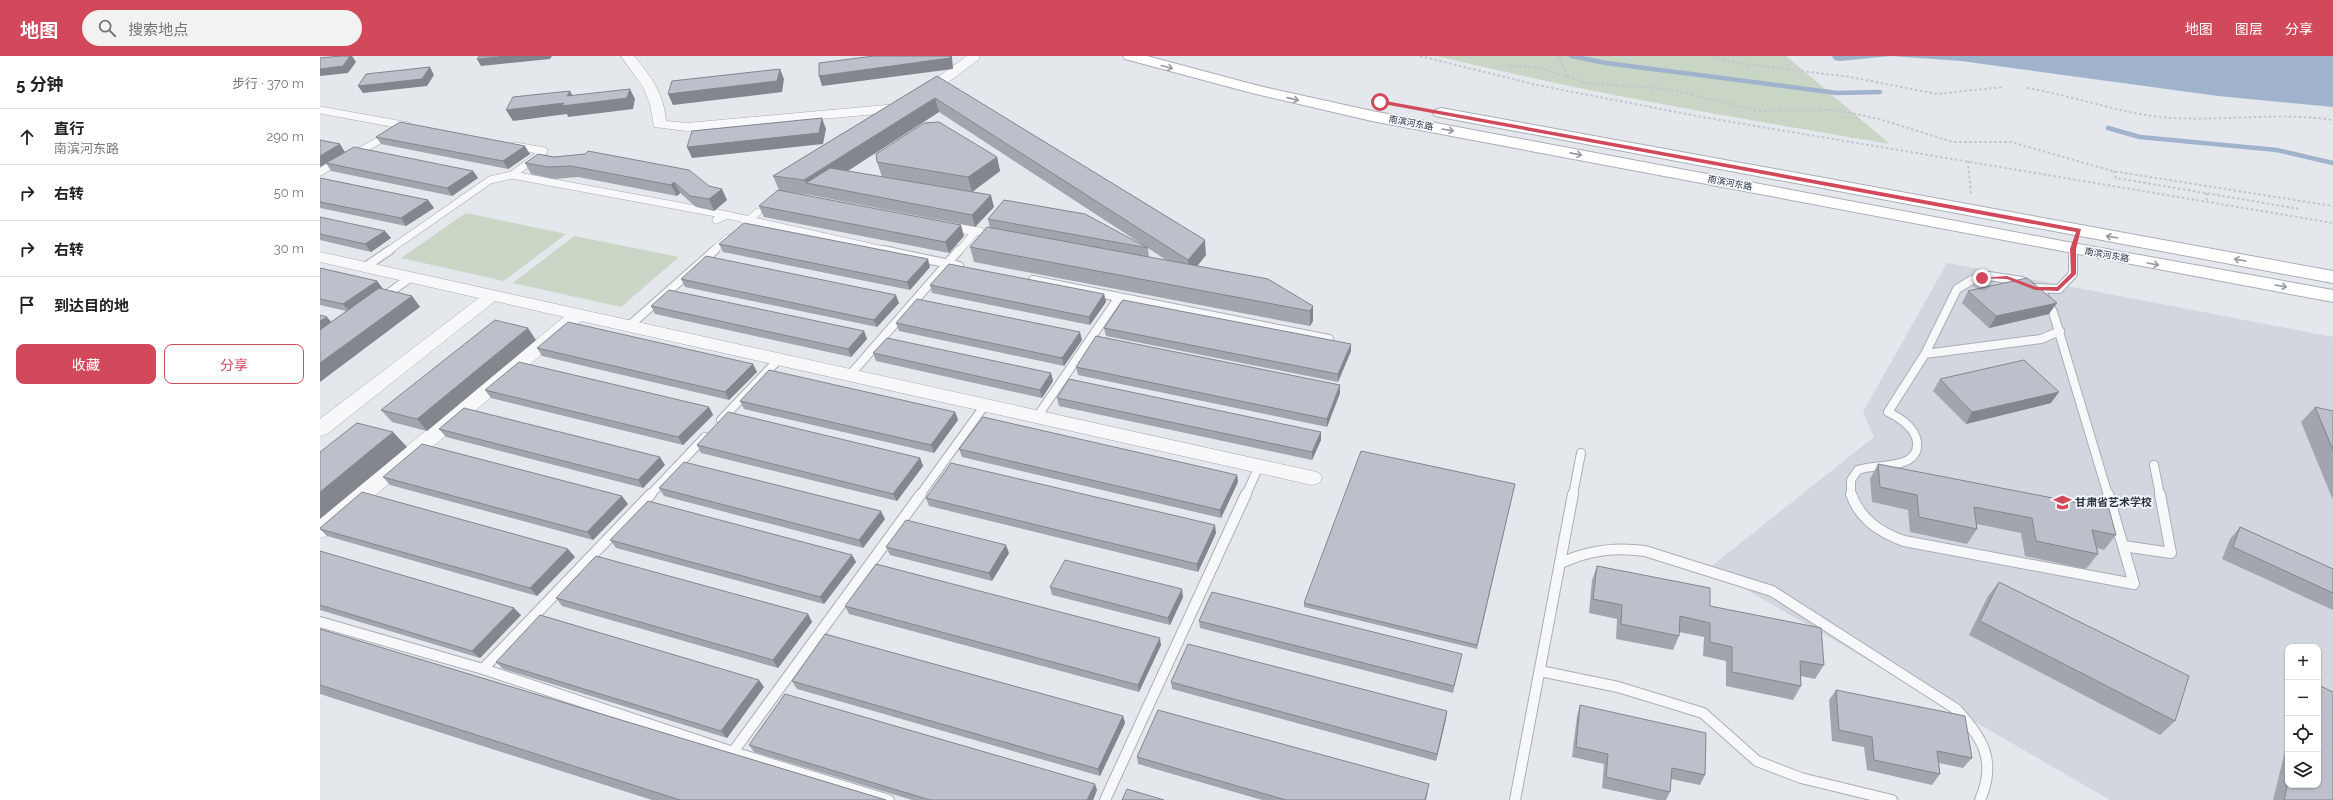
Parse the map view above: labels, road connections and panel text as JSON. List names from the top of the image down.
{
  "streets": {
    "main road": ["南滨河东路"]
  },
  "places": {
    "school or university": ["甘肃省艺术学校"]
  },
  "page": {
    "header": "地图",
    "search": "搜索地点",
    "nav": ["地图", "图层", "分享"],
    "heading": ["5 分钟", "步行 · 370 m"],
    "list": [
      ["直行", "南滨河东路", "290 m"],
      ["右转", "50 m"],
      ["右转", "30 m"],
      "到达目的地"
    ],
    "buttons": ["收藏", "分享"],
    "map_buttons": ["+", "−"]
  }
}
